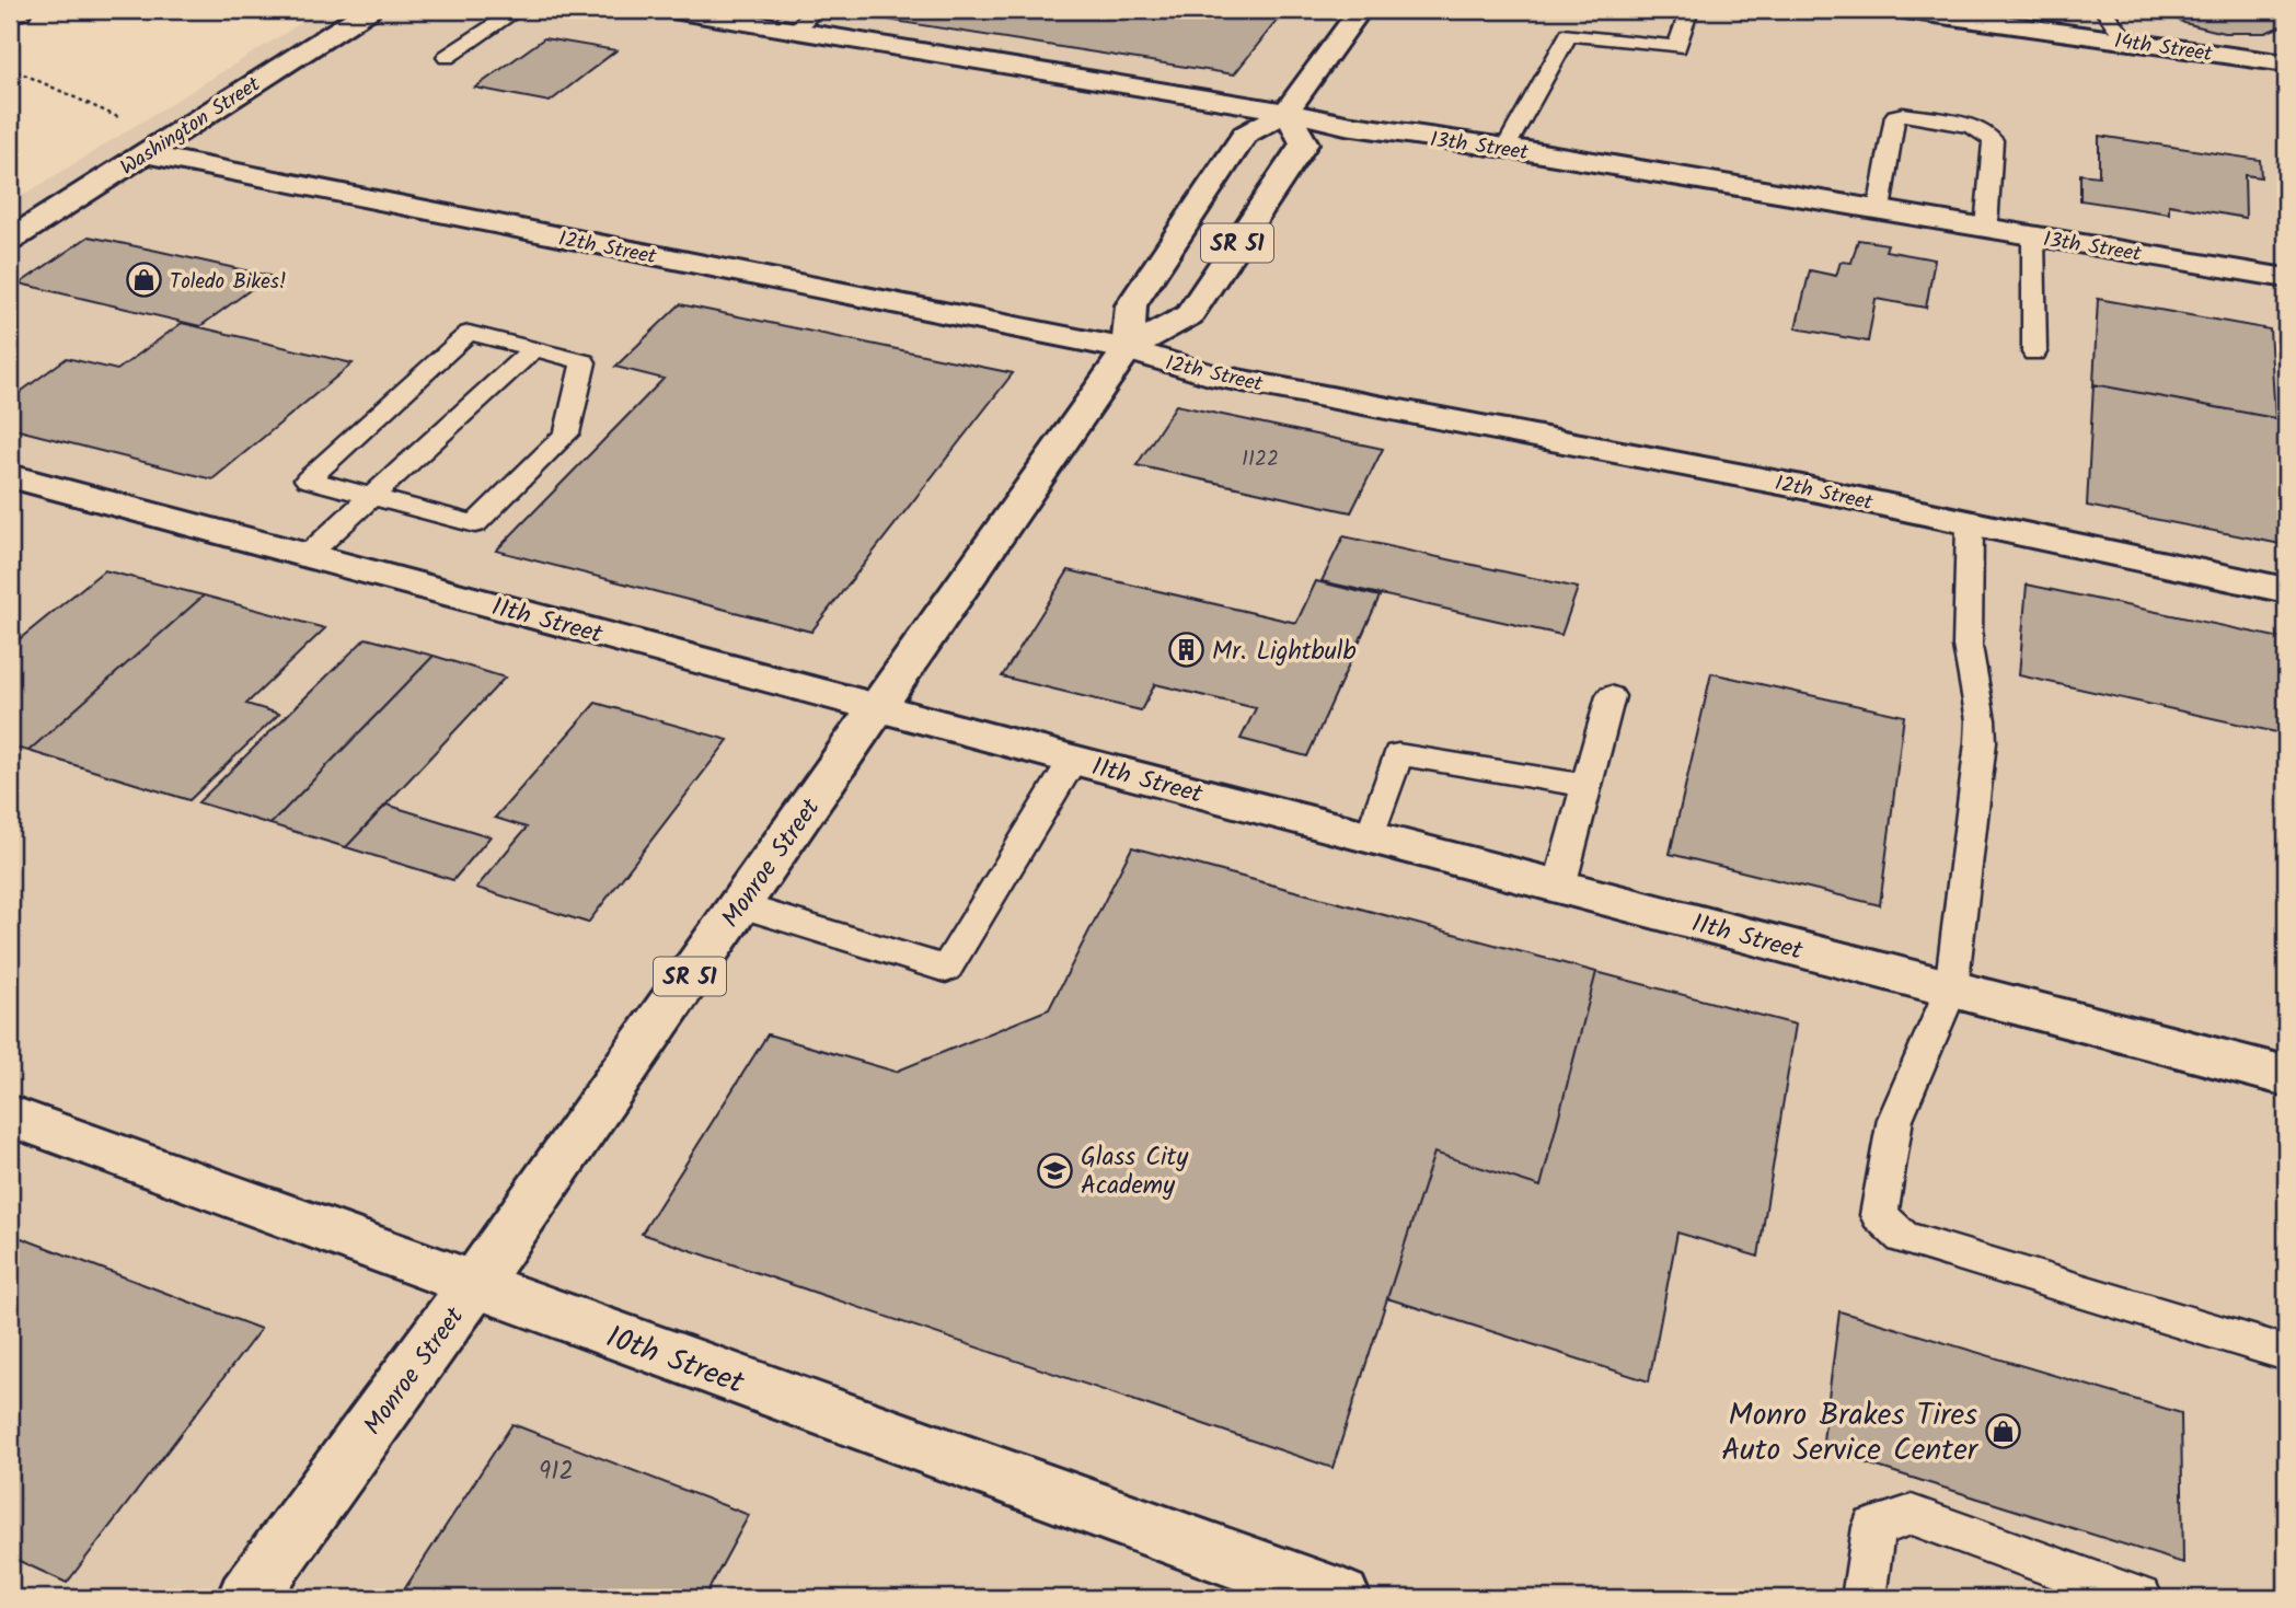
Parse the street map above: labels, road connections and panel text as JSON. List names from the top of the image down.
{
  "streets": {
    "street": [
      "14th Street",
      "Washington Street",
      "13th Street",
      "SR 51",
      "12th Street",
      "11th Street",
      "Monroe Street",
      "10th Street"
    ]
  },
  "crossings": [
    ["Washington Street", "12th Street"],
    ["13th Street", "SR 51"],
    ["13th Street", "Monroe Street"],
    ["SR 51", "12th Street"],
    ["SR 51", "Monroe Street"],
    ["12th Street", "Monroe Street"],
    ["11th Street", "Monroe Street"],
    ["Monroe Street", "10th Street"]
  ],
  "places": {
    "shop": ["Toledo Bikes!", "Monro Brakes Tires Auto Service Center"],
    "building": ["Mr. Lightbulb"],
    "school or university": ["Glass City Academy"]
  },
  "house_numbers": ["1122", "912"]
}
